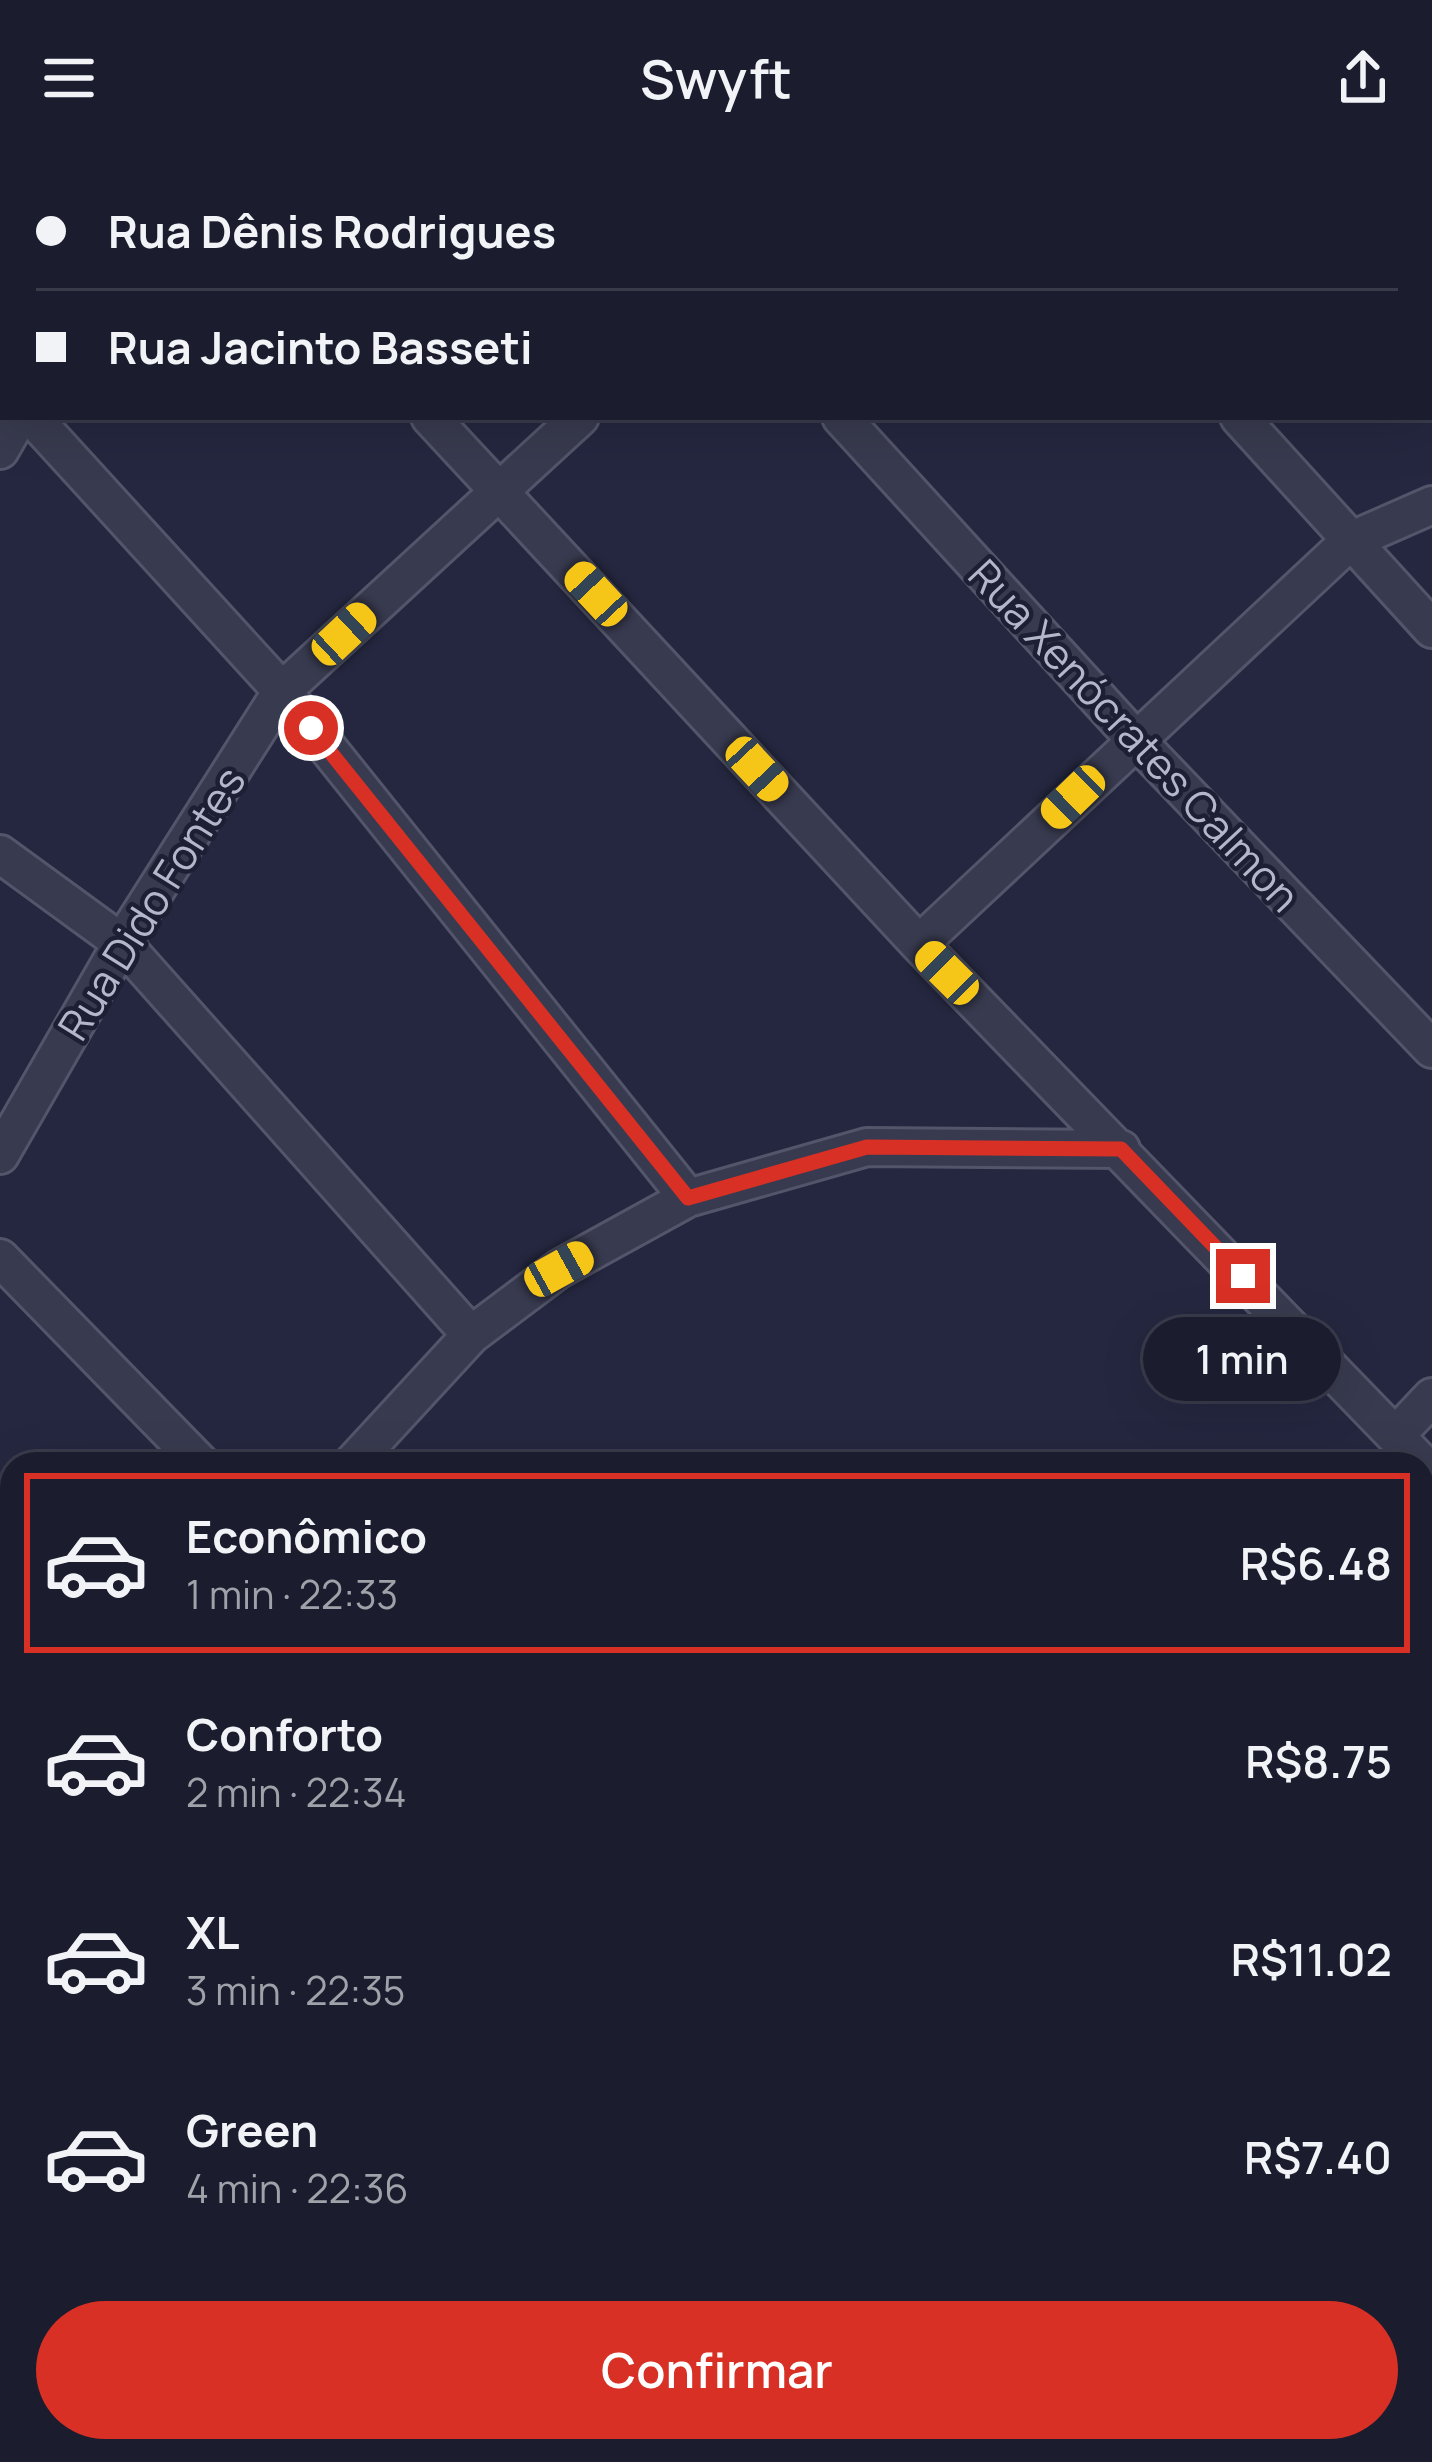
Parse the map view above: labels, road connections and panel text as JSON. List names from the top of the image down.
{
  "streets": {
    "street": ["Rua Xenócrates Calmon", "Rua Dido Fontes"]
  },
  "page": {
    "header": "Swyft",
    "banner": ["Rua Dênis Rodrigues", "Rua Jacinto Basseti"],
    "bubble": "1 min",
    "list": [
      {
        "name": "Econômico",
        "note": "1 min · 22:33",
        "value": "R$6.48"
      },
      {
        "name": "Conforto",
        "note": "2 min · 22:34",
        "value": "R$8.75"
      },
      {
        "name": "XL",
        "note": "3 min · 22:35",
        "value": "R$11.02"
      },
      {
        "name": "Green",
        "note": "4 min · 22:36",
        "value": "R$7.40"
      }
    ],
    "buttons": "Confirmar"
  }
}
